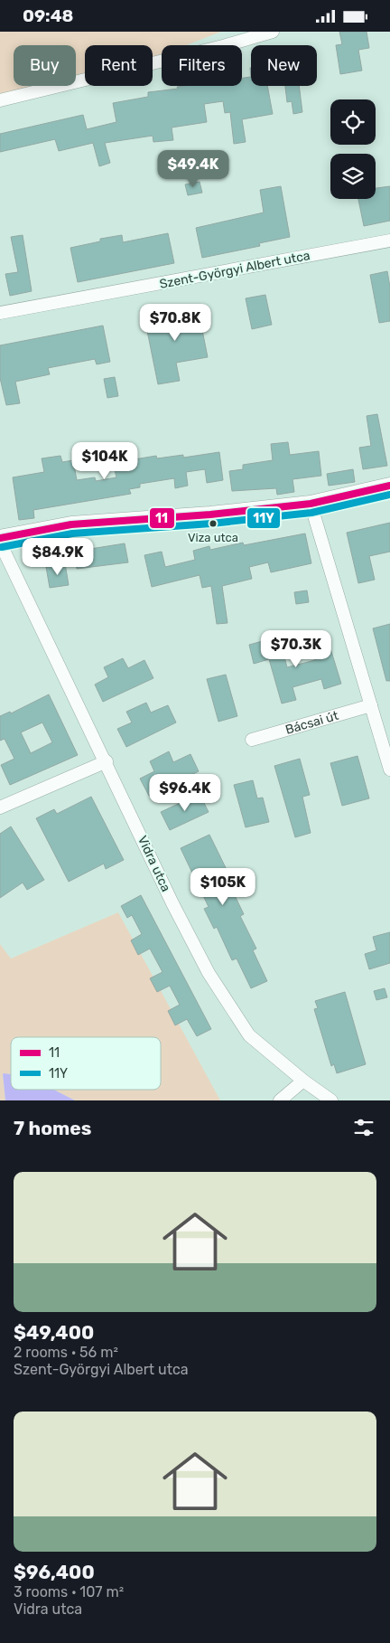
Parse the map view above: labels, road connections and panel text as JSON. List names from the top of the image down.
{
  "streets": {
    "street": ["Szent-Györgyi Albert utca", "Bácsai út", "Vidra utca"]
  },
  "places": ["Viza utca"],
  "lines": ["transit line 11", "transit line 11Y"],
  "legend": ["11", "11Y"],
  "page": {
    "status": "09:48",
    "chip": [
      "Buy",
      "Rent",
      "Filters",
      "New"
    ],
    "price": [
      "$49.4K",
      "$70.8K",
      "$104K",
      "$84.9K",
      "$70.3K",
      "$96.4K",
      "$105K"
    ],
    "heading": "7 homes",
    "list": [
      {
        "name": "$49,400",
        "note": "2 rooms · 56 m² · Szent-Györgyi Albert utca"
      },
      {
        "name": "$96,400",
        "note": "3 rooms · 107 m² · Vidra utca"
      }
    ]
  }
}
